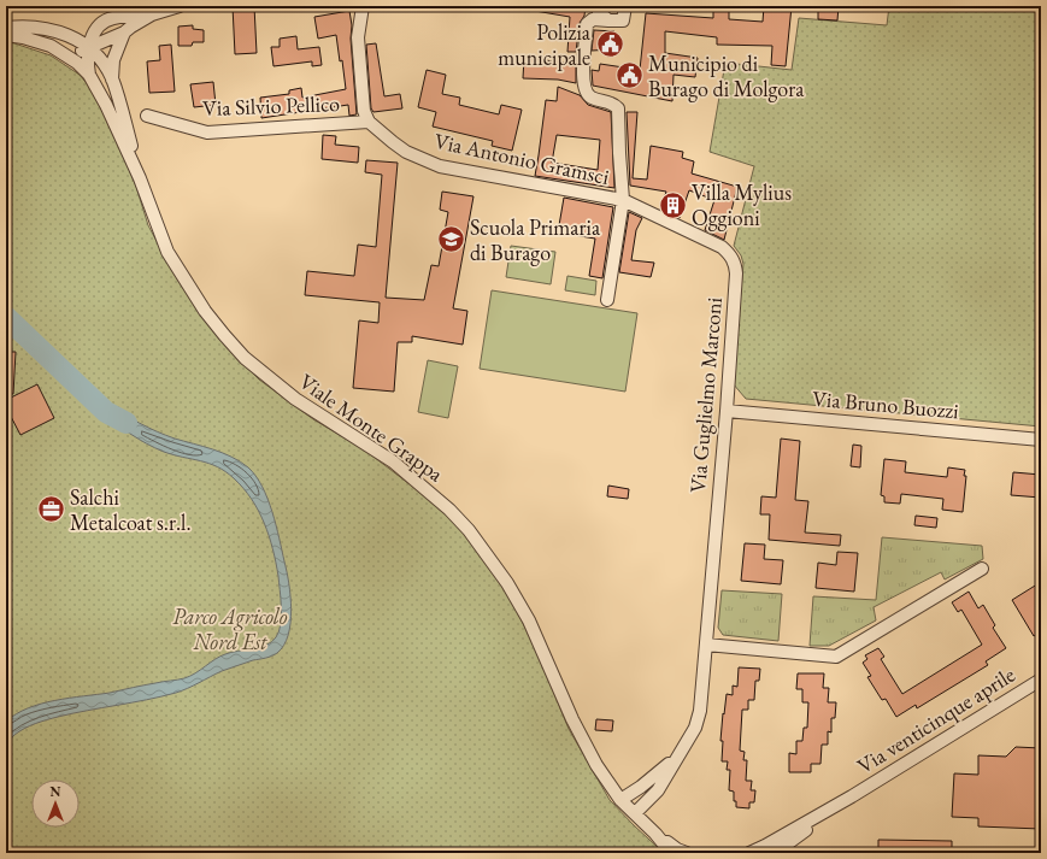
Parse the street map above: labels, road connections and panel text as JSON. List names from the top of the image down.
{
  "streets": {
    "street": [
      "Via Silvio Pellico",
      "Via Antonio Gramsci",
      "Via Guglielmo Marconi",
      "Via Bruno Buozzi",
      "Viale Monte Grappa",
      "Via venticinque aprile"
    ]
  },
  "crossings": [
    ["Via Silvio Pellico", "Via Antonio Gramsci"],
    ["Via Antonio Gramsci", "Via Guglielmo Marconi"],
    ["Via Guglielmo Marconi", "Via Bruno Buozzi"],
    ["Via Guglielmo Marconi", "Viale Monte Grappa"]
  ],
  "parks": ["Parco Agricolo Nord Est"],
  "places": {
    "public building": ["Polizia municipale", "Municipio di Burago di Molgora"],
    "building": ["Villa Mylius Oggioni"],
    "school or university": ["Scuola Primaria di Burago"],
    "office": ["Salchi Metalcoat s.r.l."]
  },
  "north": "top"
}
